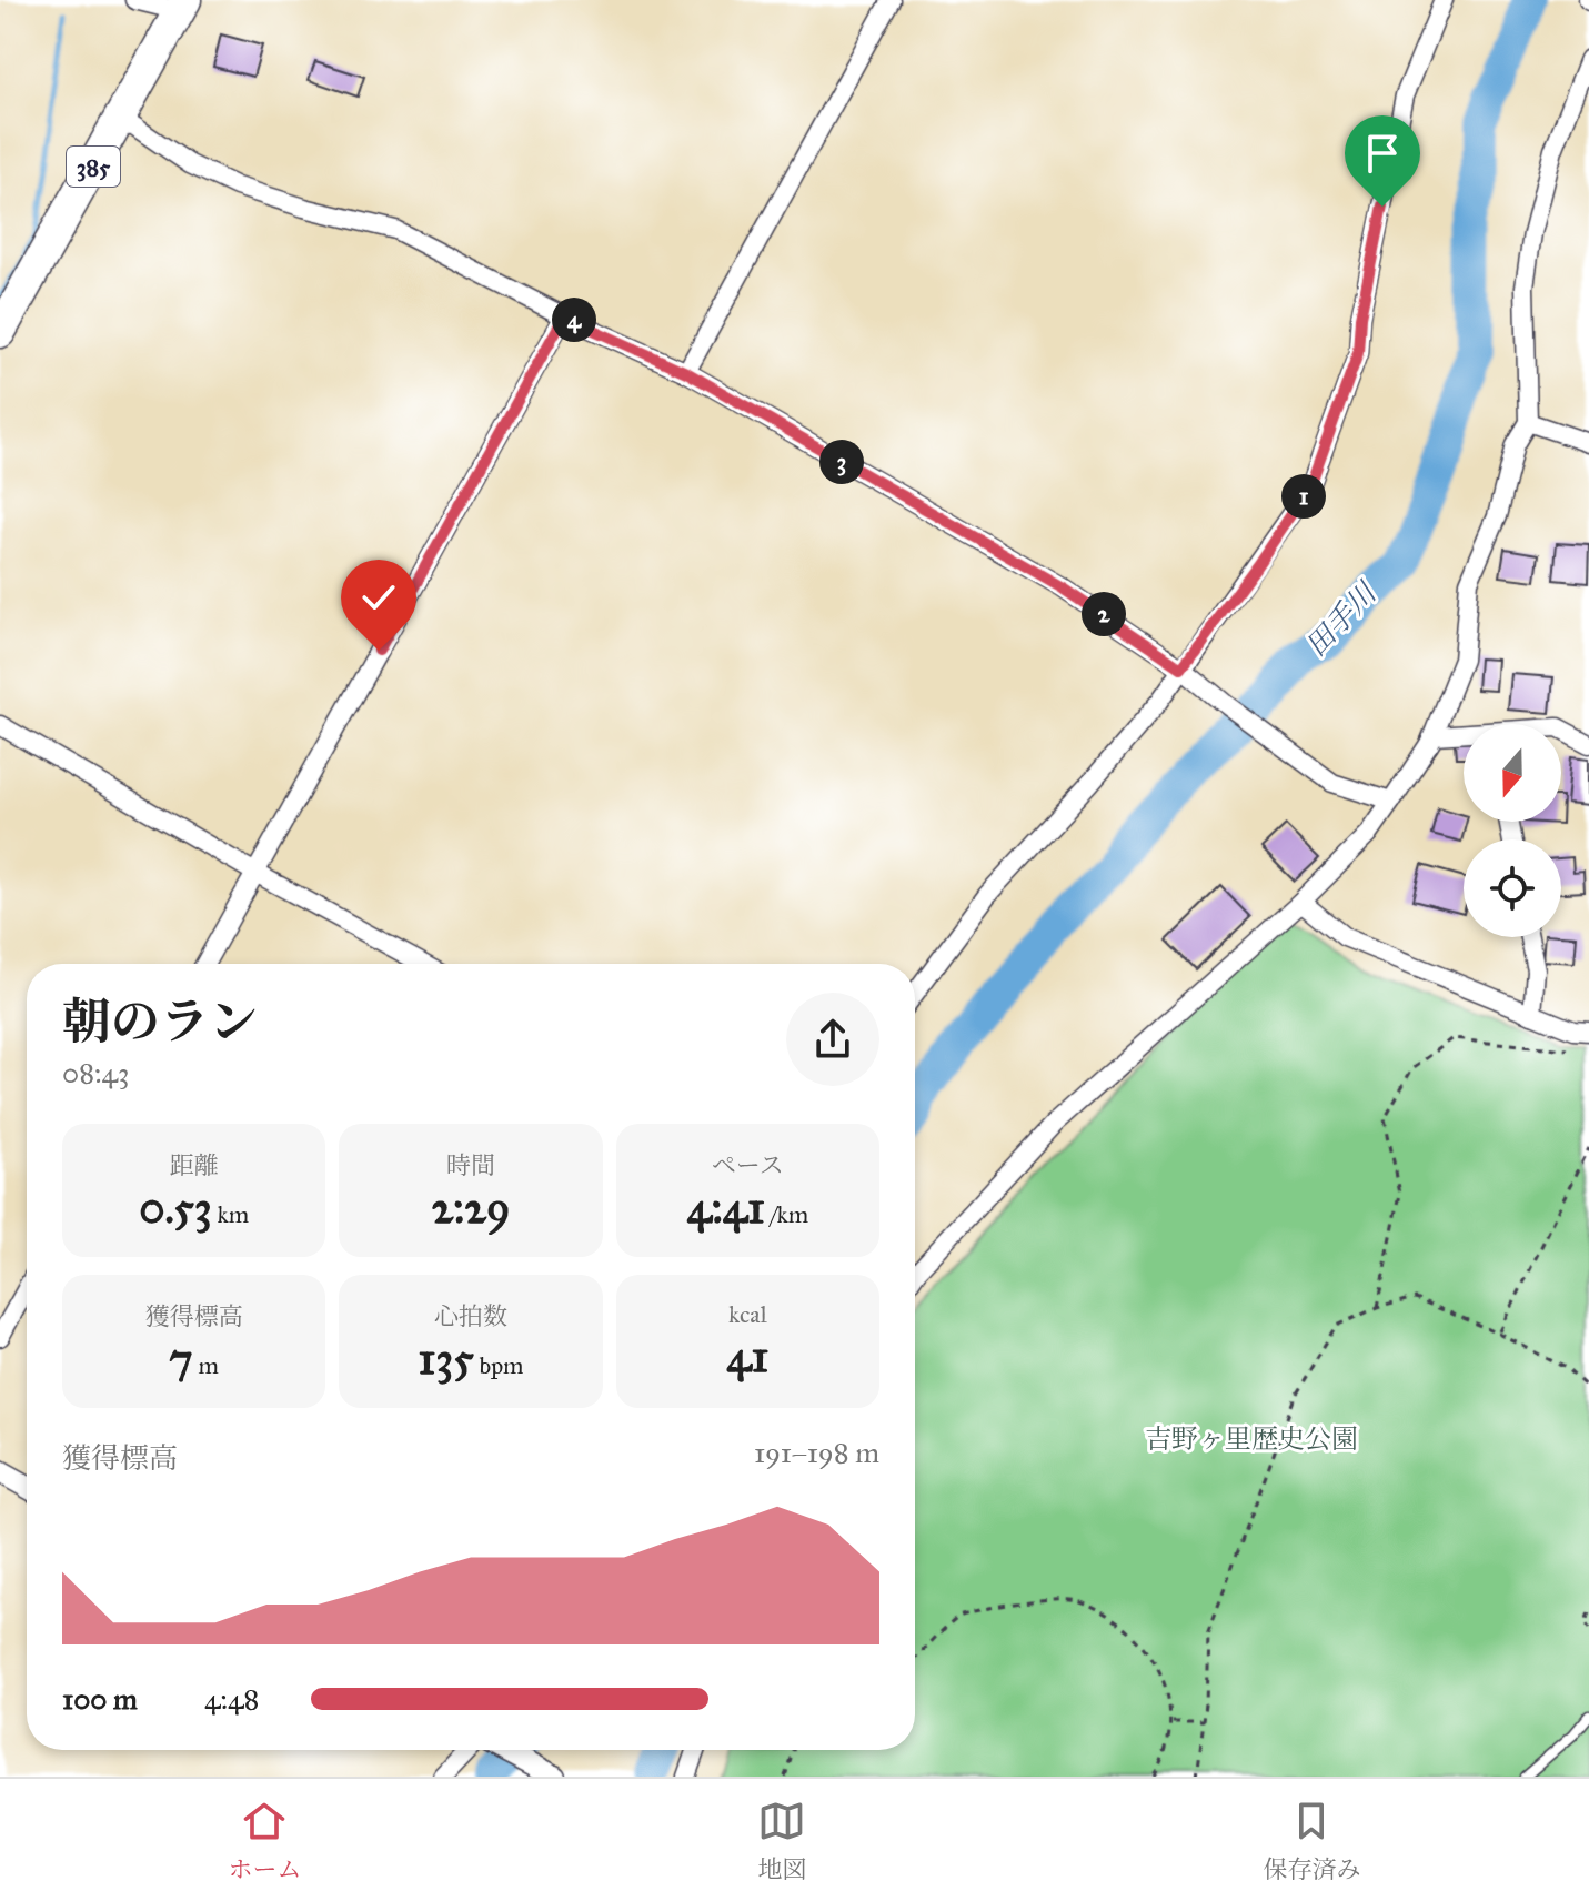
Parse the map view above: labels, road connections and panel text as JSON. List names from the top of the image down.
{
  "streets": {
    "highway": ["385"]
  },
  "water": ["田手川"],
  "parks": ["吉野ヶ里歴史公園"],
  "north": "bottom",
  "page": {
    "pins": [
      "4",
      "3",
      "1",
      "2"
    ],
    "heading": ["朝のラン", "08:43"],
    "stats": [
      ["距離", "0.53 km"],
      ["時間", "2:29"],
      ["ペース", "4:41 /km"],
      ["獲得標高", "7 m"],
      ["心拍数", "135 bpm"],
      ["kcal", "41"]
    ],
    "chart": ["獲得標高", "191–198 m"],
    "list": [
      {
        "name": "100 m",
        "note": "4:48"
      }
    ],
    "tabs": ["ホーム", "地図", "保存済み"]
  }
}
